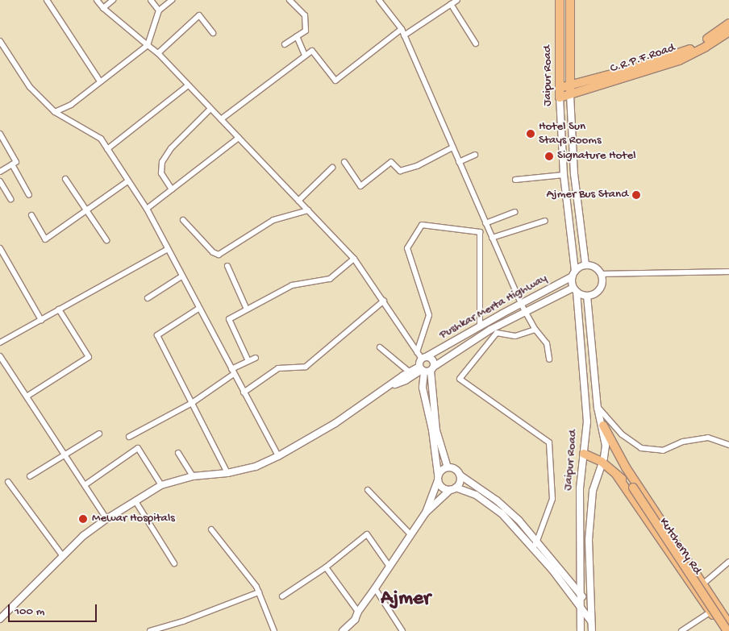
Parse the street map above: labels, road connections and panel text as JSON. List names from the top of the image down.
{
  "streets": {
    "main road": ["C.R.P.F.Road", "Jaipur Road", "Kutcherry Rd"],
    "street": ["Pushkar Merta Highway"]
  },
  "crossings": [
    ["C.R.P.F.Road", "Jaipur Road"],
    ["Jaipur Road", "Pushkar Merta Highway"]
  ],
  "districts": ["Ajmer"],
  "places": [
    "Hotel Sun Stays Rooms",
    "Signature Hotel",
    "Ajmer Bus Stand",
    "Mewar Hospitals"
  ],
  "scale_bar": "100 m"
}
